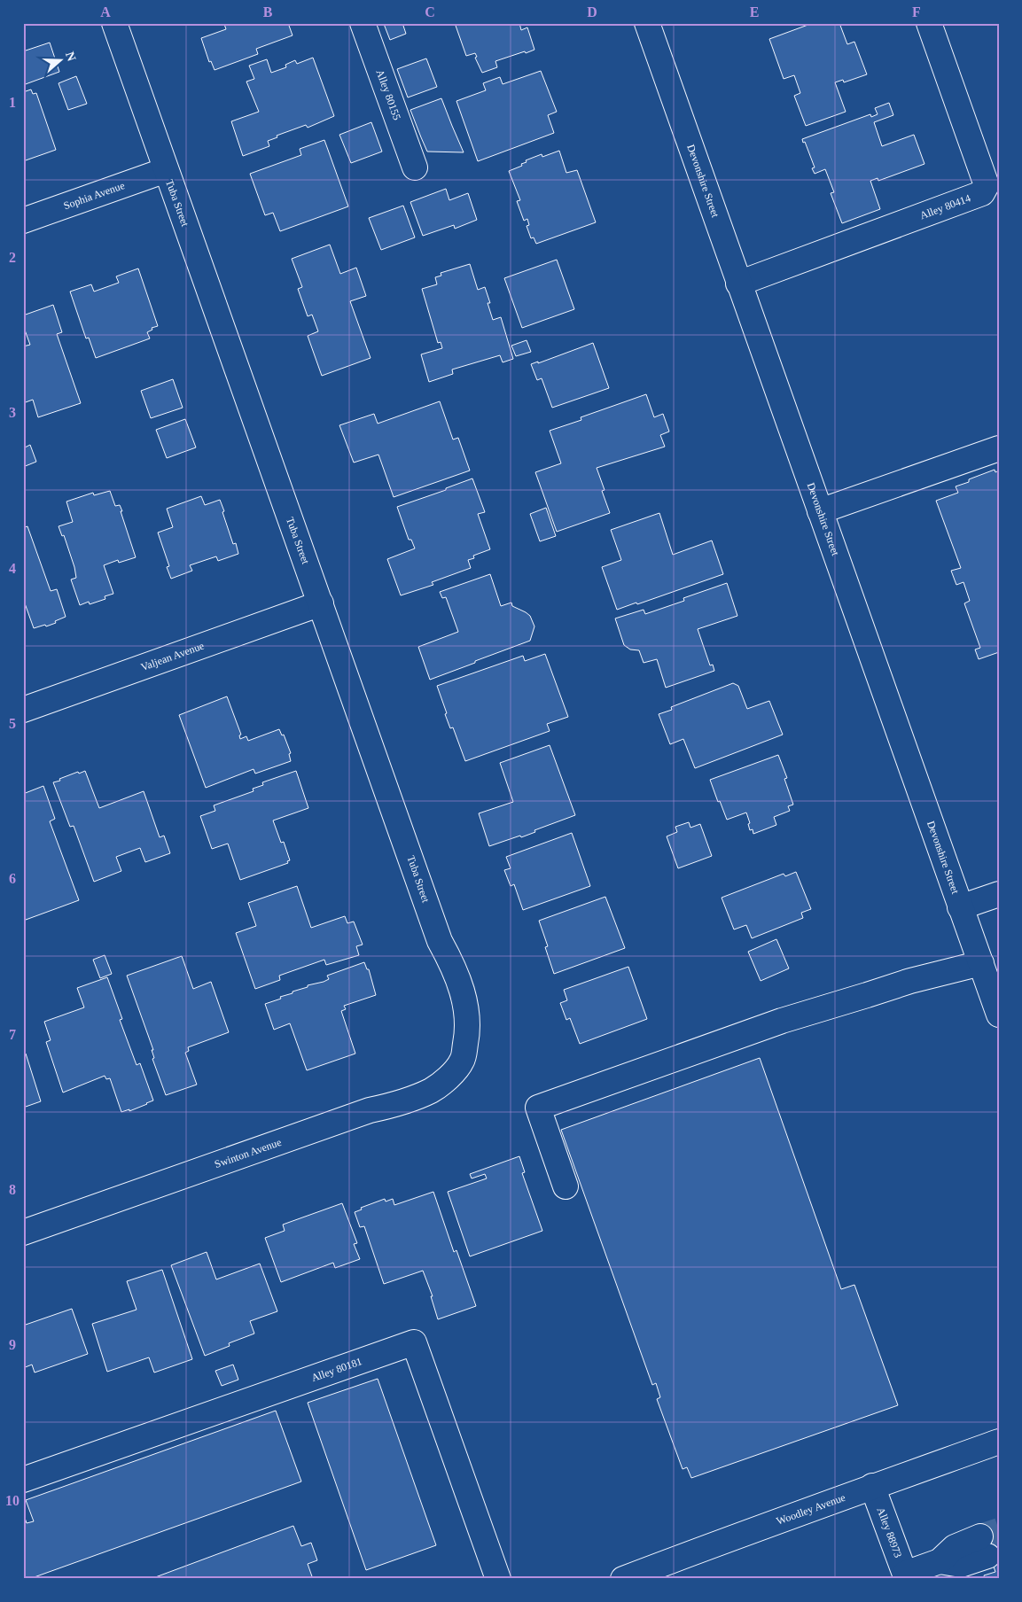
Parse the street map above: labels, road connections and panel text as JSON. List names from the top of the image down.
{
  "streets": {
    "street": [
      "Alley 80155",
      "Devonshire Street",
      "Sophia Avenue",
      "Tuba Street",
      "Alley 80414",
      "Valjean Avenue",
      "Swinton Avenue",
      "Alley 80181",
      "Woodley Avenue",
      "Alley 88973"
    ]
  },
  "crossings": [
    ["Devonshire Street", "Alley 80414"],
    ["Sophia Avenue", "Tuba Street"],
    ["Tuba Street", "Valjean Avenue"],
    ["Tuba Street", "Swinton Avenue"],
    ["Woodley Avenue", "Alley 88973"]
  ],
  "north": "right",
  "grid": {
    "columns": [
      "A",
      "B",
      "C",
      "D",
      "E",
      "F"
    ],
    "rows": [
      "1",
      "2",
      "3",
      "4",
      "5",
      "6",
      "7",
      "8",
      "9",
      "10"
    ]
  }
}
